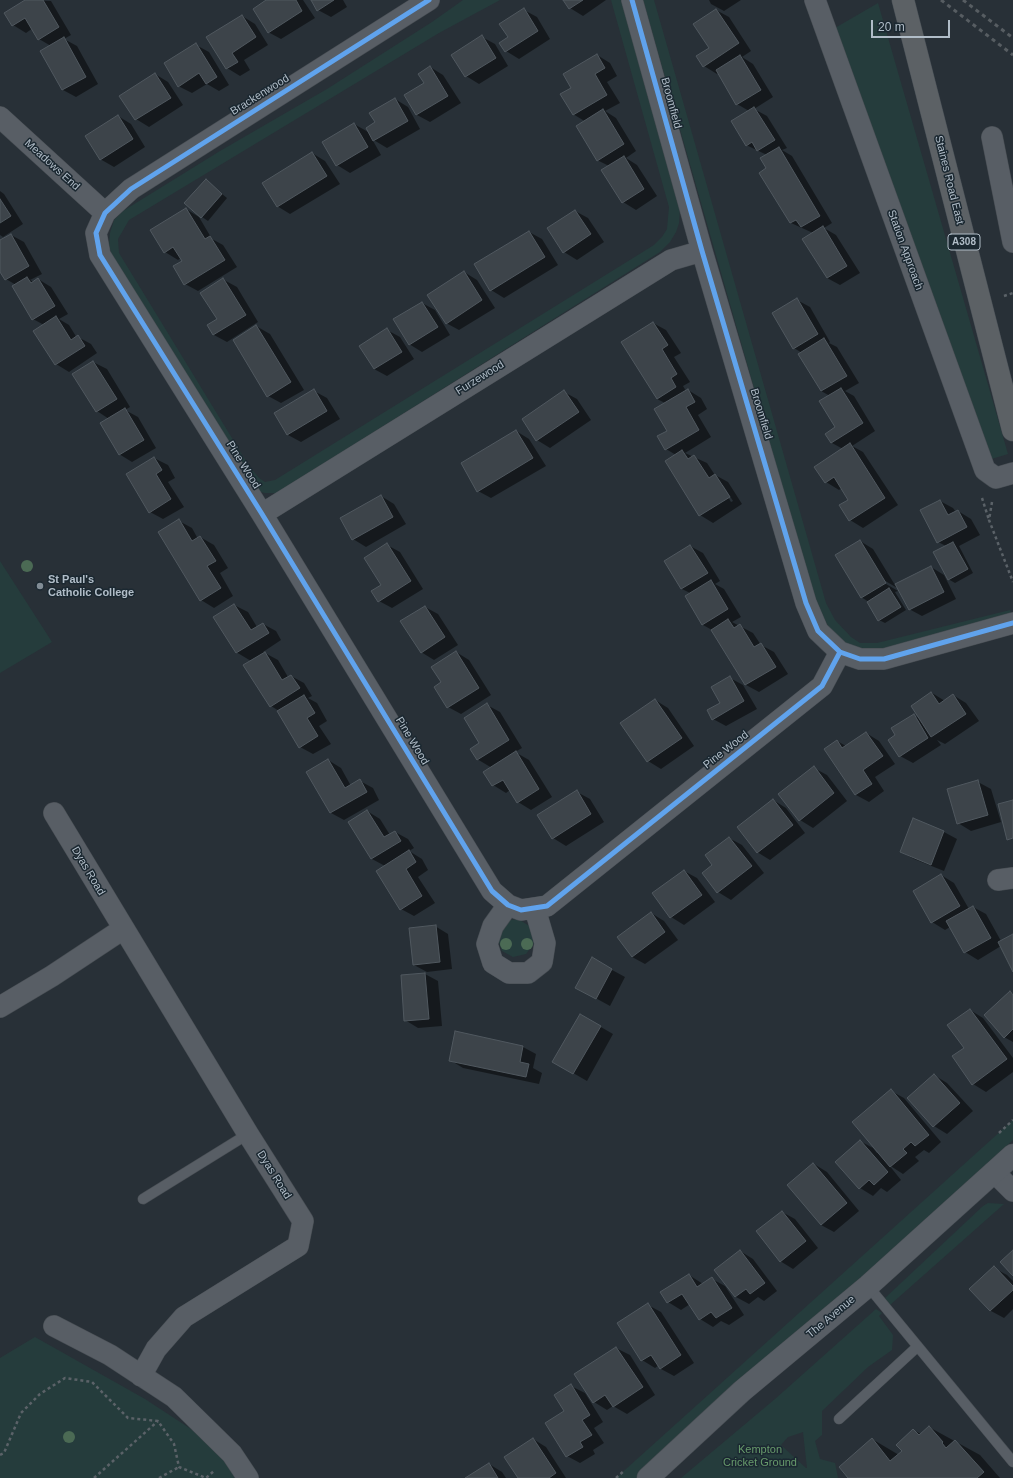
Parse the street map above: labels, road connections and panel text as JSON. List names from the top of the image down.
{
  "streets": {
    "highway": ["Staines Road East", "A308"],
    "street": [
      "Brackenwood",
      "Broomfield",
      "Meadows End",
      "Station Approach",
      "Furzewood",
      "Pine Wood",
      "Dyas Road",
      "The Avenue"
    ]
  },
  "crossings": [
    ["Brackenwood", "Meadows End"],
    ["Brackenwood", "Pine Wood"],
    ["Broomfield", "Furzewood"],
    ["Broomfield", "Pine Wood"],
    ["Meadows End", "Pine Wood"],
    ["Furzewood", "Pine Wood"]
  ],
  "parks": ["Kempton Cricket Ground"],
  "places": ["St Paul's Catholic College"],
  "scale_bar": "20 m"
}
